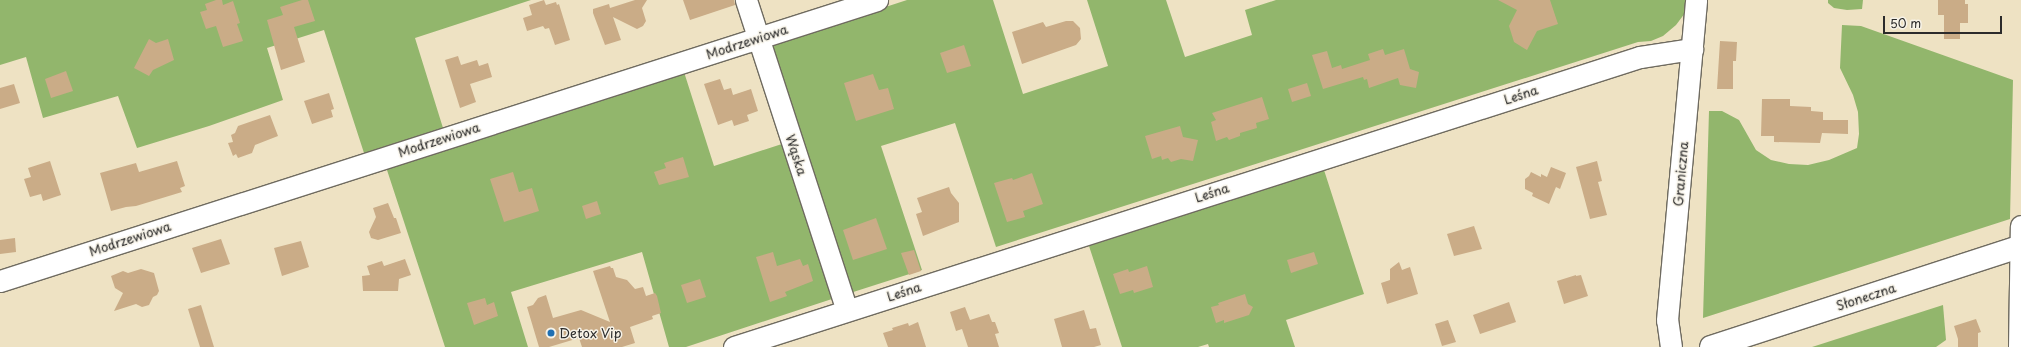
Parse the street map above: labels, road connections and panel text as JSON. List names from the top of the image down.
{
  "streets": {
    "main road": ["Słoneczna"],
    "street": [
      "Modrzewiowa",
      "Leśna",
      "Wąska",
      "Graniczna"
    ]
  },
  "crossings": [
    ["Modrzewiowa", "Wąska"],
    ["Leśna", "Wąska"],
    ["Leśna", "Graniczna"]
  ],
  "places": ["Detox Vip"],
  "scale_bar": "50 m"
}
